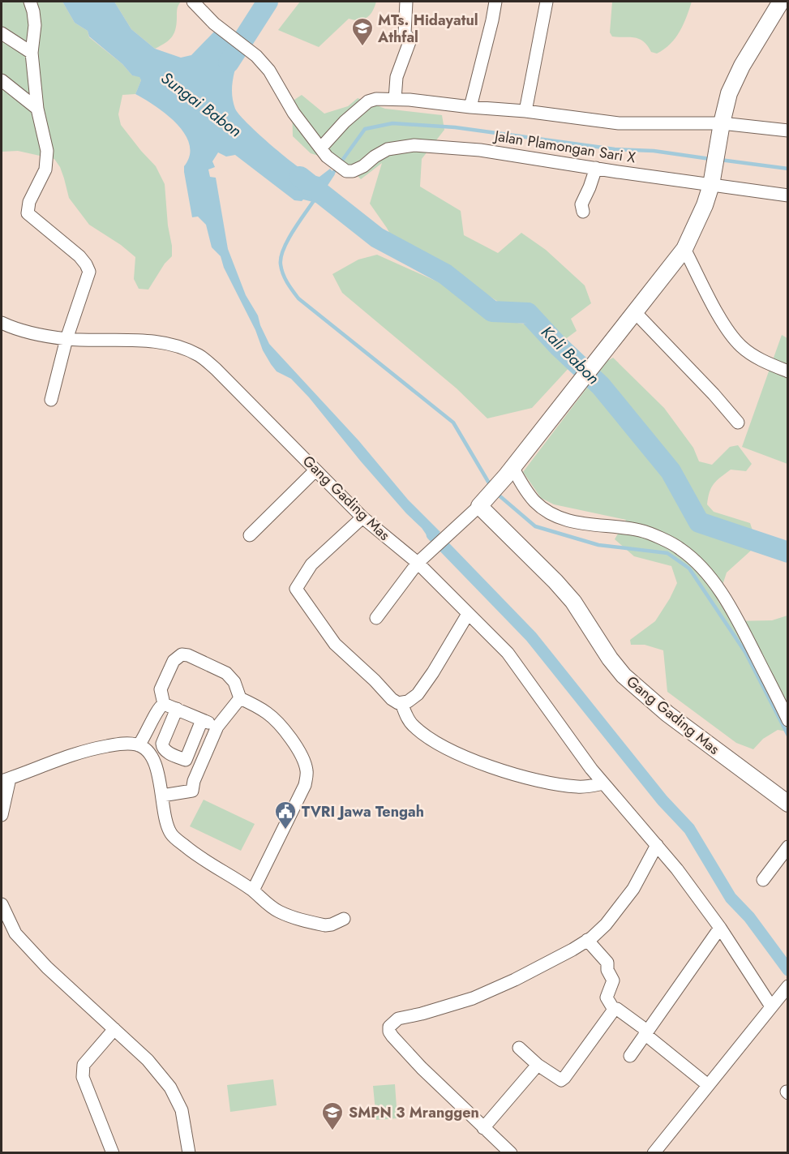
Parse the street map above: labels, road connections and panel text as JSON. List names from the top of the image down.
{
  "streets": {
    "main road": ["Gang Gading Mas"],
    "street": ["Jalan Plamongan Sari X"]
  },
  "water": ["Sungai Babon", "Kali Babon"],
  "places": {
    "school or university": ["MTs. Hidayatul Athfal", "SMPN 3 Mranggen"],
    "public building": ["TVRI Jawa Tengah"]
  }
}
